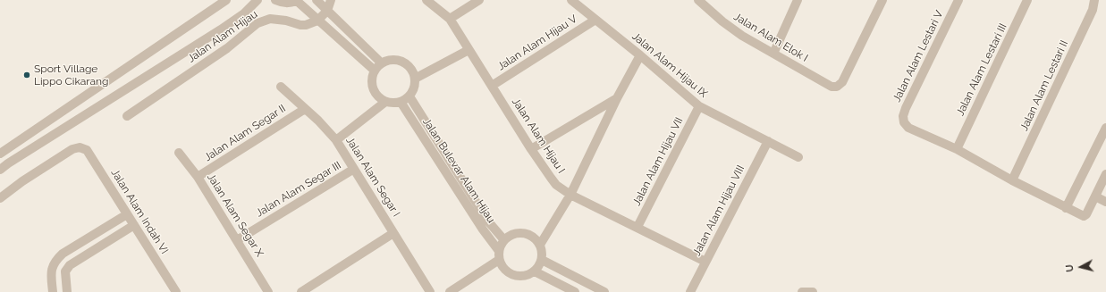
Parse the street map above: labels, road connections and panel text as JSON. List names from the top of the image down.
{
  "streets": {
    "street": [
      "Jalan Alam Hijau",
      "Jalan Alam Elok I",
      "Jalan Alam Hijau V",
      "Jalan Alam Lestari V",
      "Jalan Alam Hijau IX",
      "Jalan Alam Lestari III",
      "Jalan Alam Lestari II",
      "Jalan Alam Segar II",
      "Jalan Alam Hijau I",
      "Jalan Alam Hijau VII",
      "Jalan Bulevar Alam Hijau",
      "Jalan Alam Segar I",
      "Jalan Alam Segar III",
      "Jalan Alam Hijau VIII",
      "Jalan Alam Indah VI",
      "Jalan Alam Segar X"
    ]
  },
  "crossings": [
    ["Jalan Alam Hijau V", "Jalan Alam Hijau IX"],
    ["Jalan Alam Hijau V", "Jalan Alam Hijau I"],
    ["Jalan Alam Lestari V", "Jalan Alam Lestari III"],
    ["Jalan Alam Hijau IX", "Jalan Alam Hijau VII"],
    ["Jalan Alam Hijau IX", "Jalan Alam Hijau VIII"],
    ["Jalan Alam Segar II", "Jalan Alam Segar I"],
    ["Jalan Alam Segar II", "Jalan Alam Segar X"],
    ["Jalan Alam Hijau I", "Jalan Alam Hijau VII"],
    ["Jalan Alam Hijau I", "Jalan Alam Hijau VIII"],
    ["Jalan Alam Segar I", "Jalan Alam Segar III"],
    ["Jalan Alam Segar III", "Jalan Alam Segar X"]
  ],
  "places": ["Sport Village Lippo Cikarang"],
  "north": "left"
}
